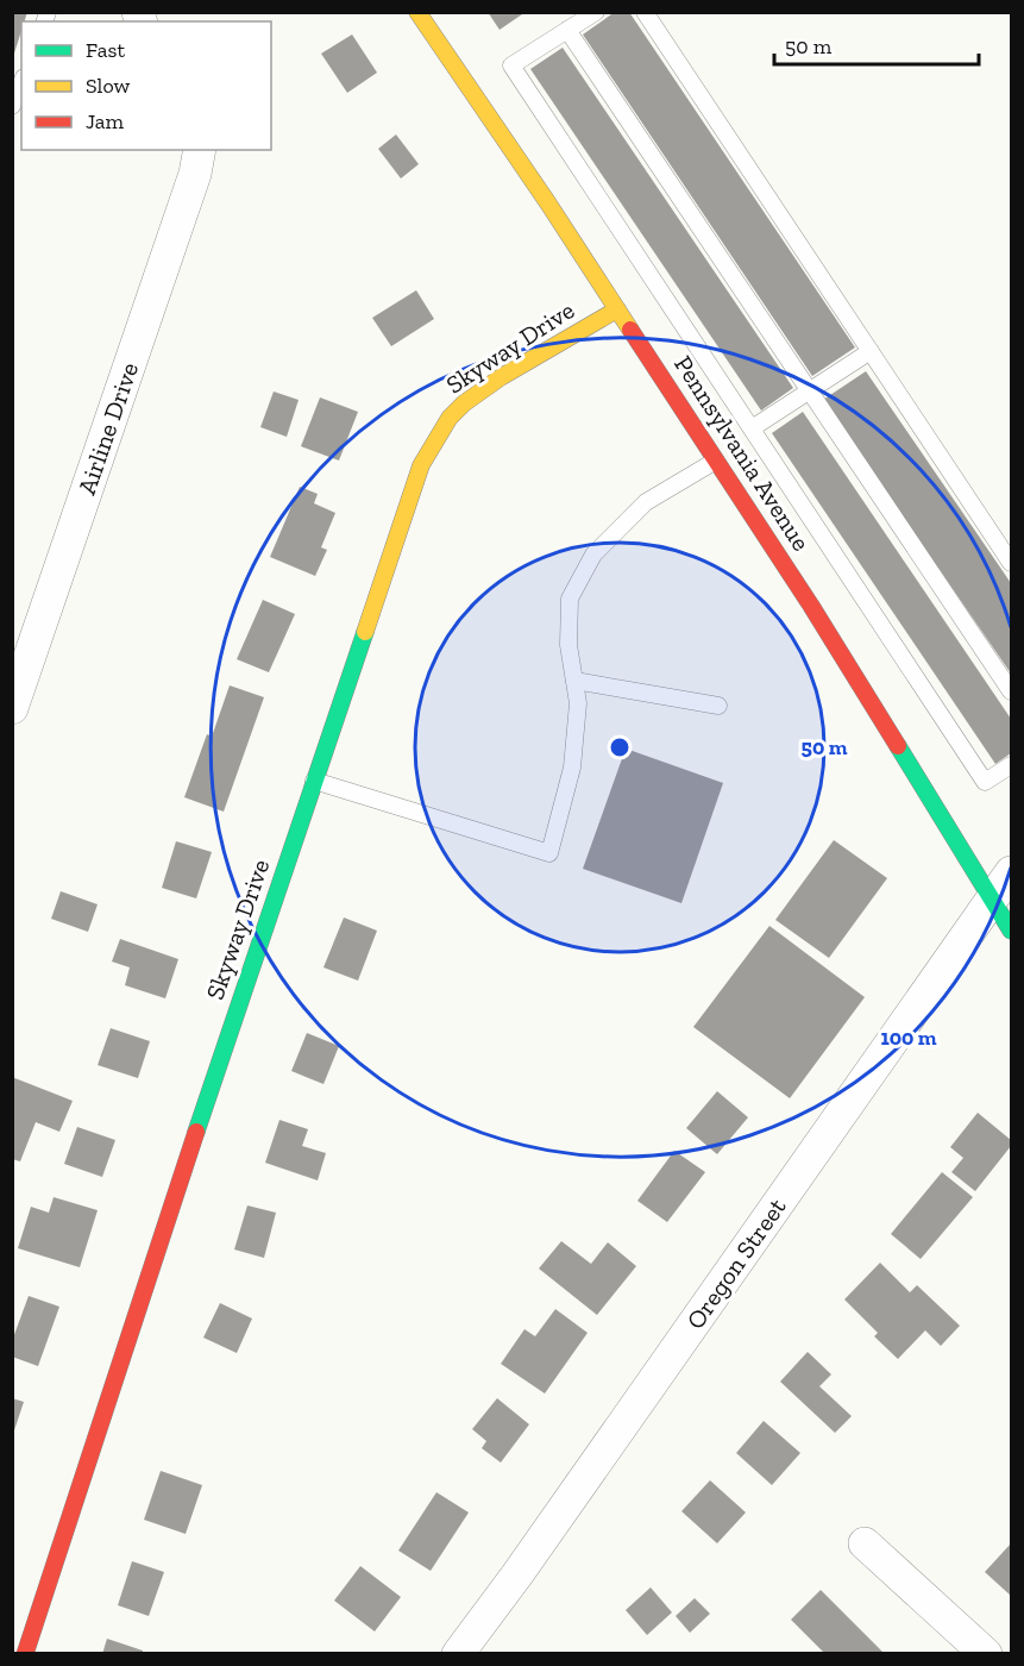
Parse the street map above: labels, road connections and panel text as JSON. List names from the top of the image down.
{
  "streets": {
    "street": [
      "Skyway Drive",
      "Airline Drive",
      "Pennsylvania Avenue",
      "Oregon Street"
    ]
  },
  "crossings": [
    ["Skyway Drive", "Pennsylvania Avenue"],
    ["Pennsylvania Avenue", "Oregon Street"]
  ],
  "legend": ["Fast", "Slow", "Jam"],
  "scale_bar": "50 m",
  "rings": ["50 m", "100 m"]
}
